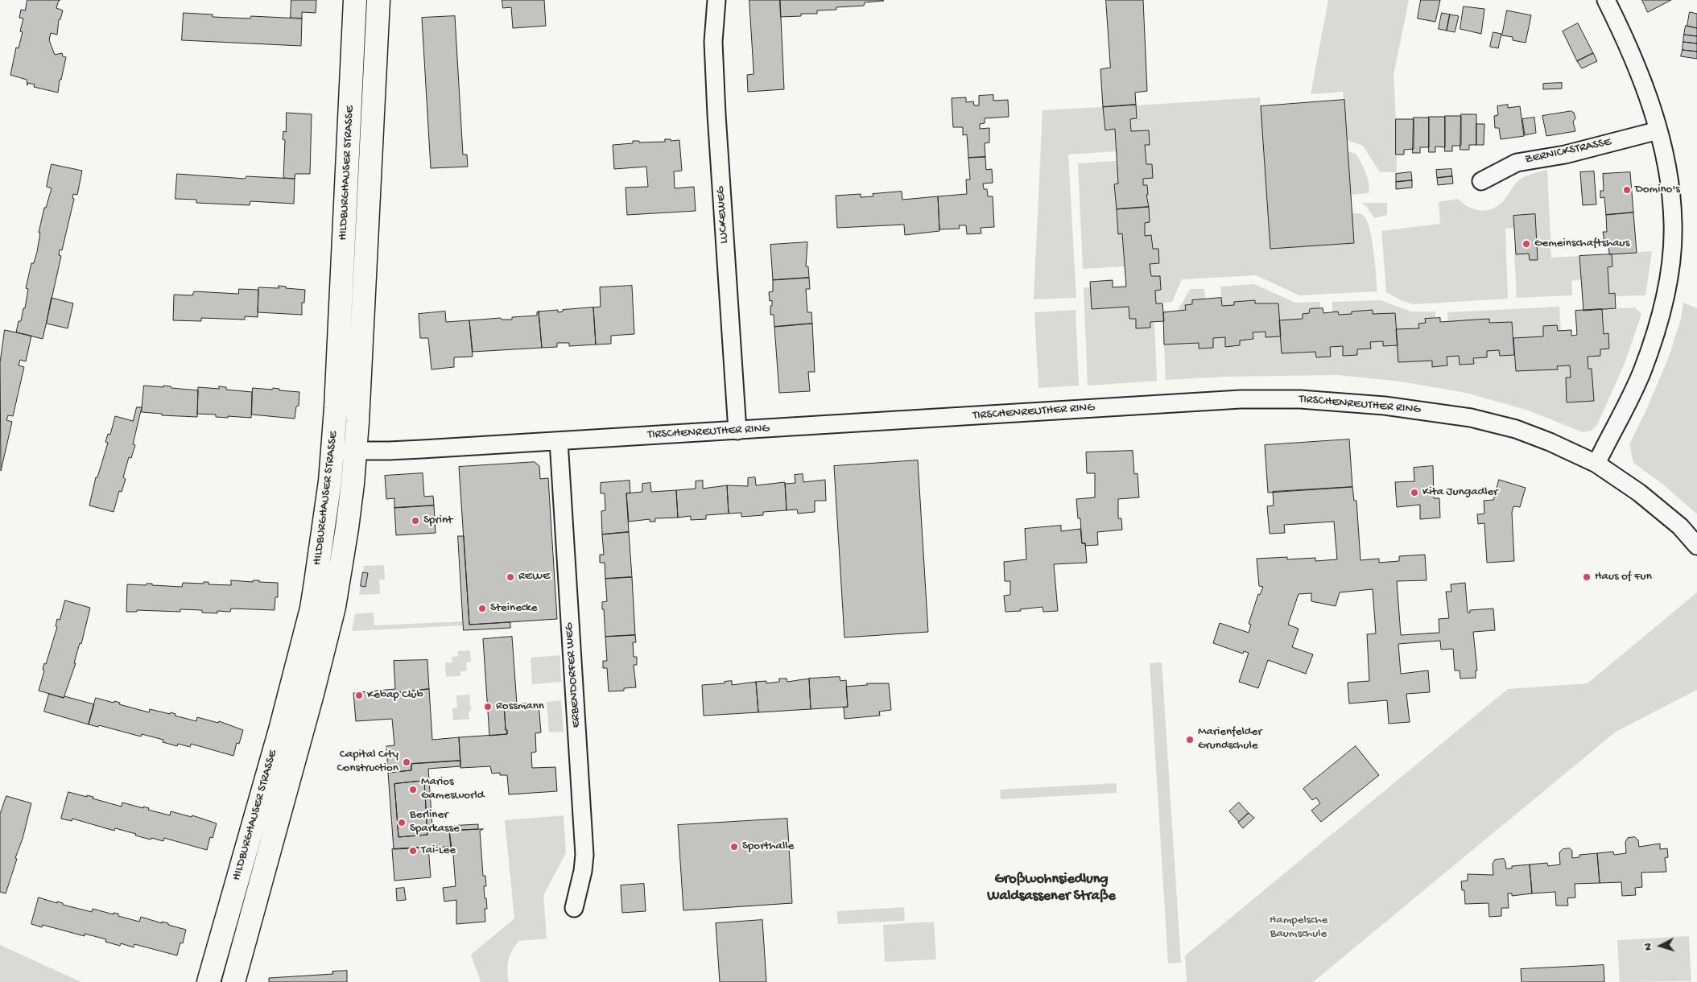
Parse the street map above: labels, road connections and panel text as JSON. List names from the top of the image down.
{
  "streets": {
    "main road": ["HILDBURGHAUSER STRASSE"],
    "street": [
      "ZERNICKSTRASSE",
      "LUCKEWEG",
      "TIRSCHENREUTHER RING",
      "ERBENDORFER WEG"
    ]
  },
  "crossings": [
    ["HILDBURGHAUSER STRASSE", "TIRSCHENREUTHER RING"],
    ["LUCKEWEG", "TIRSCHENREUTHER RING"],
    ["TIRSCHENREUTHER RING", "ERBENDORFER WEG"]
  ],
  "districts": ["Großwohnsiedlung Waldsassener Straße"],
  "parks": ["Hampelsche Baumschule"],
  "places": [
    "Domino's",
    "Gemeinschaftshaus",
    "Kita Jungadler",
    "Sprint",
    "REWE",
    "Haus of Fun",
    "Steinecke",
    "Kebap Club",
    "Rossmann",
    "Marienfelder Grundschule",
    "Capital City Construction",
    "Marios Gamesworld",
    "Berliner Sparkasse",
    "Sporthalle",
    "Tai-Lee"
  ],
  "north": "left"
}
